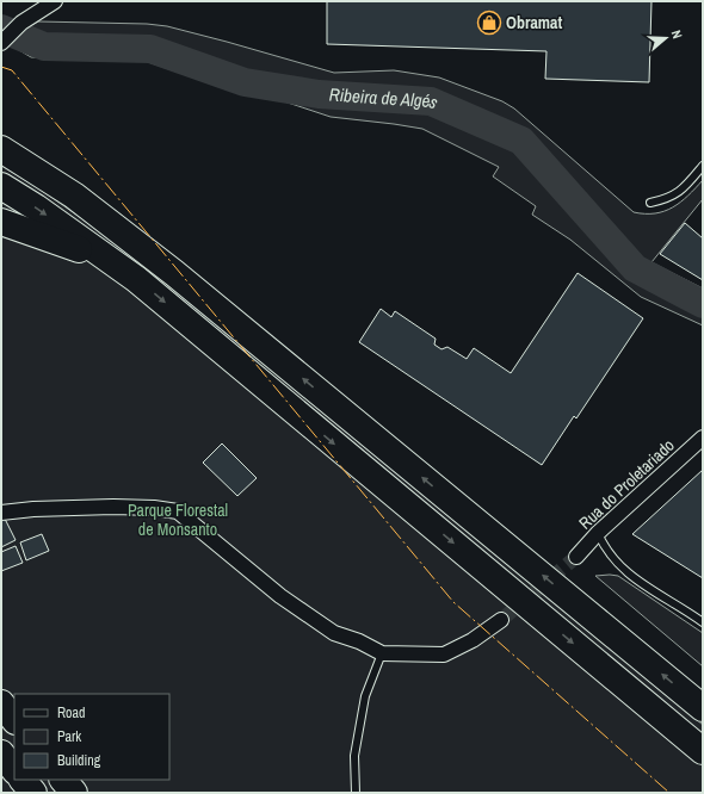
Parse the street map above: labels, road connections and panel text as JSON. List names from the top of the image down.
{
  "streets": {
    "street": ["Rua do Proletariado"]
  },
  "water": ["Ribeira de Algés"],
  "parks": ["Parque Florestal de Monsanto"],
  "places": {
    "shop": ["Obramat"]
  },
  "legend": ["Road", "Park", "Building"],
  "north": "right"
}
